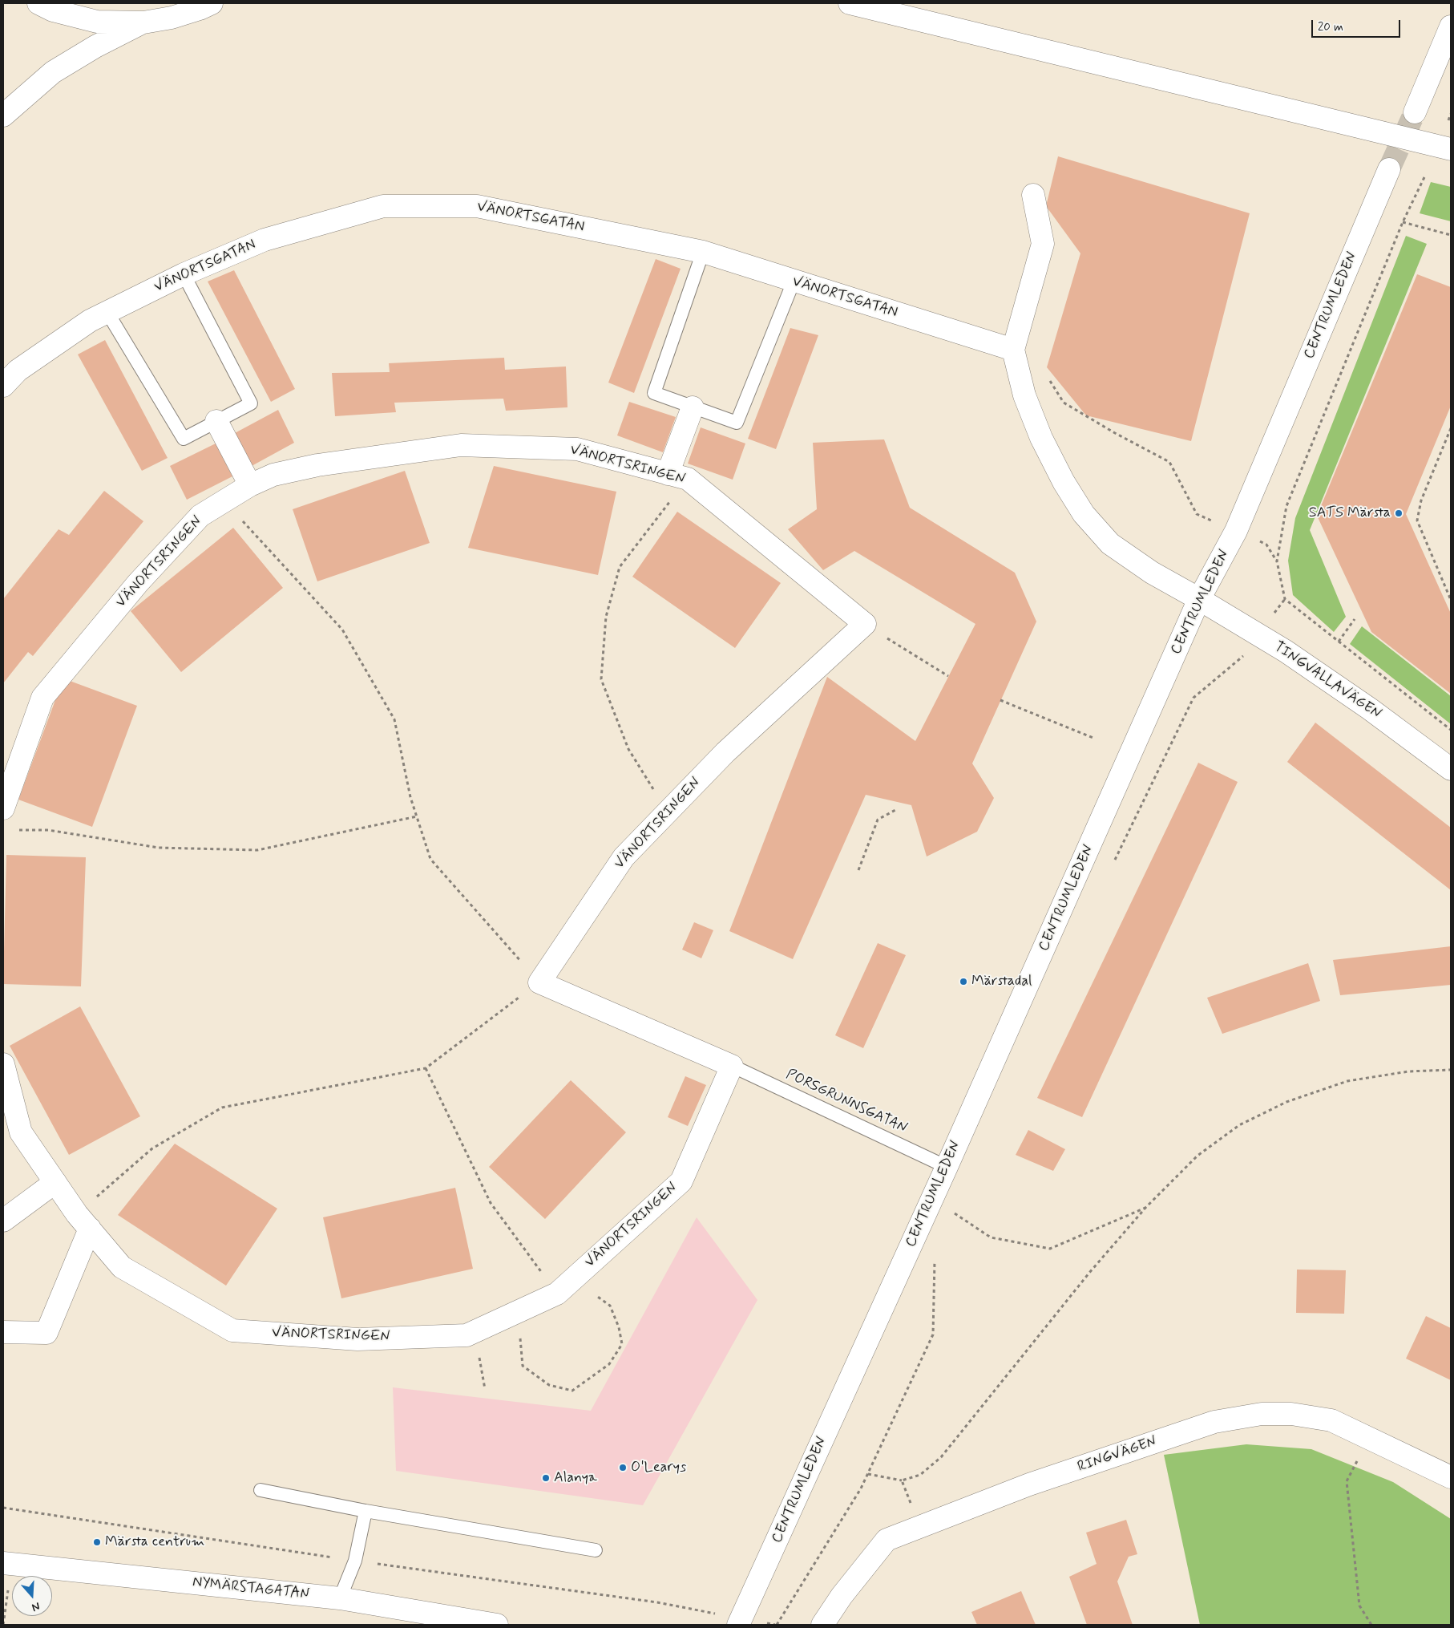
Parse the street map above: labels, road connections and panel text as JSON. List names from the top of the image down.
{
  "streets": {
    "street": [
      "VÄNORTSGATAN",
      "CENTRUMLEDEN",
      "VÄNORTSRINGEN",
      "TINGVALLAVÄGEN",
      "RINGVÄGEN",
      "NYMÄRSTAGATAN"
    ],
    "lane": ["PORSGRUNNSGATAN"]
  },
  "crossings": [
    ["VÄNORTSGATAN", "TINGVALLAVÄGEN"],
    ["CENTRUMLEDEN", "TINGVALLAVÄGEN"],
    ["CENTRUMLEDEN", "PORSGRUNNSGATAN"],
    ["VÄNORTSRINGEN", "PORSGRUNNSGATAN"]
  ],
  "places": [
    "SATS Märsta",
    "Märstadal",
    "O'Learys",
    "Alanya",
    "Märsta centrum"
  ],
  "scale_bar": "20 m",
  "north": "bottom"
}
